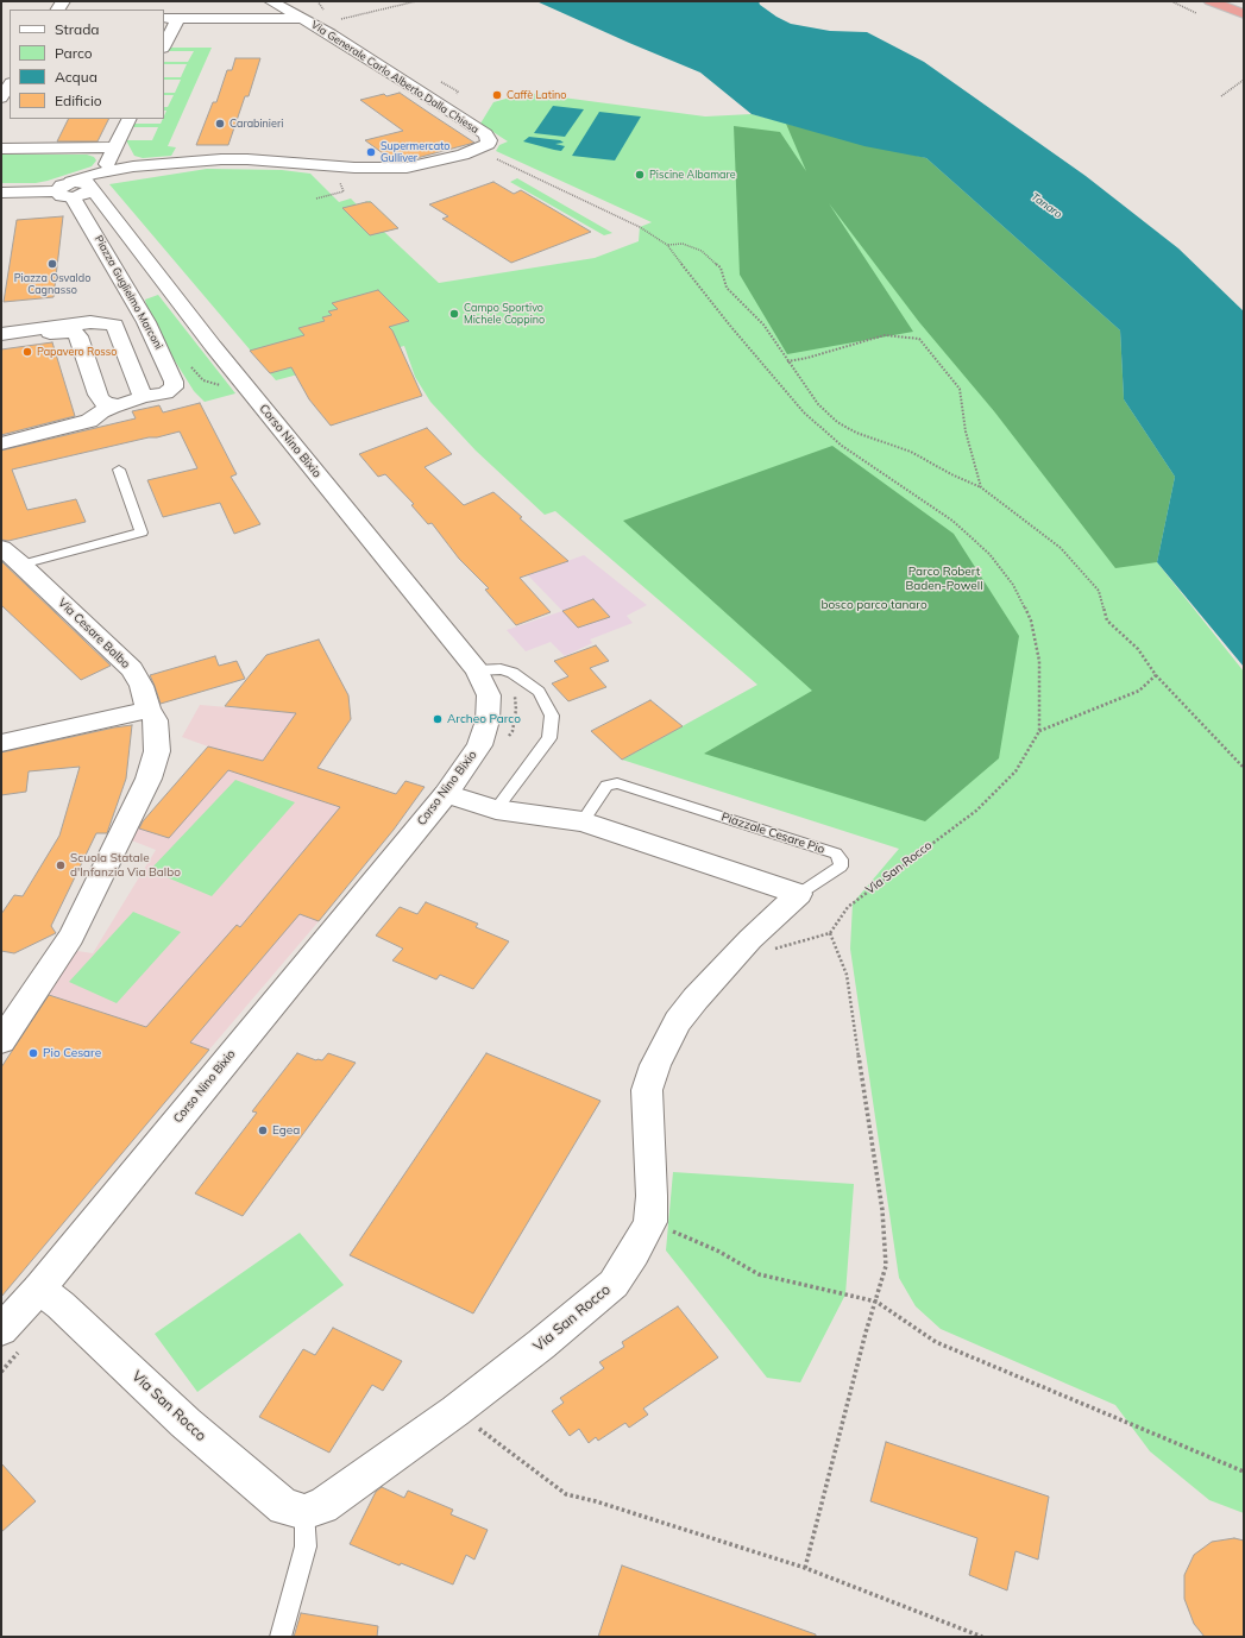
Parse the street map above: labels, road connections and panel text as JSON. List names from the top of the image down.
{
  "streets": {
    "street": [
      "Via Generale Carlo Alberto Dalla Chiesa",
      "Piazza Guglielmo Marconi",
      "Corso Nino Bixio",
      "Via Cesare Balbo",
      "Via San Rocco"
    ],
    "lane": ["Piazzale Cesare Pio"]
  },
  "crossings": [
    ["Via Generale Carlo Alberto Dalla Chiesa", "Piazza Guglielmo Marconi"],
    ["Via Generale Carlo Alberto Dalla Chiesa", "Corso Nino Bixio"],
    ["Piazza Guglielmo Marconi", "Corso Nino Bixio"],
    ["Corso Nino Bixio", "Via San Rocco"],
    ["Piazzale Cesare Pio", "Via San Rocco"]
  ],
  "water": ["Tanaro"],
  "parks": ["Parco Robert Baden-Powell", "bosco parco tanaro"],
  "places": [
    "Caffè Latino",
    "Carabinieri",
    "Supermercato Gulliver",
    "Piscine Albamare",
    "Piazza Osvaldo Cagnasso",
    "Campo Sportivo Michele Coppino",
    "Papavero Rosso",
    "Archeo Parco",
    "Scuola Statale d'Infanzia Via Balbo",
    "Pio Cesare",
    "Egea"
  ],
  "legend": [
    "Strada",
    "Parco",
    "Acqua",
    "Edificio"
  ]
}
